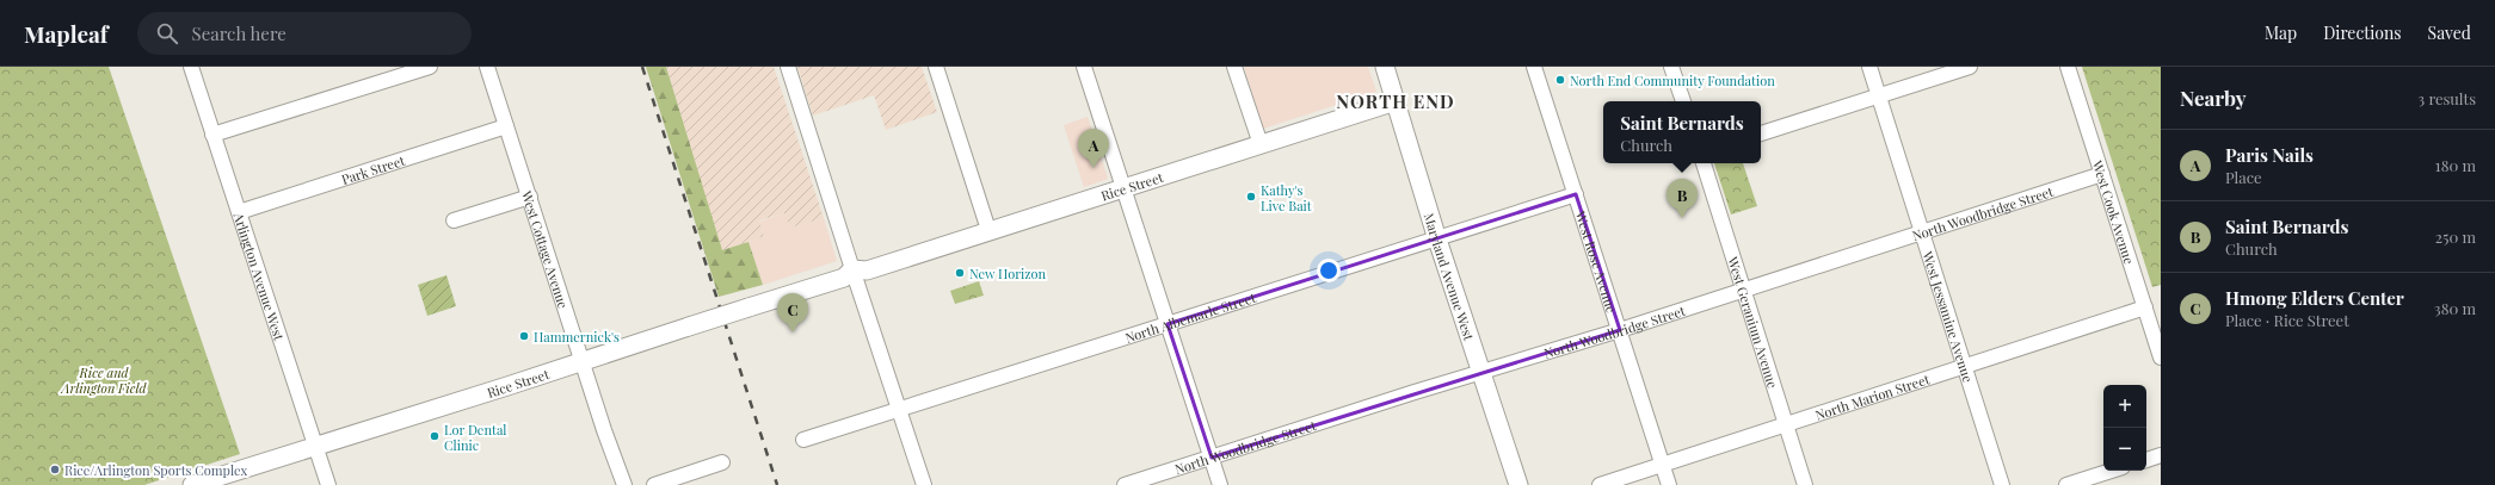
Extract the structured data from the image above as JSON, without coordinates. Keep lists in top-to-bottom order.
{
  "streets": {
    "main road": ["Rice Street", "Maryland Avenue West"],
    "street": [
      "Park Street",
      "North Woodbridge Street",
      "West Cook Avenue",
      "West Cottage Avenue",
      "West Rose Avenue",
      "Arlington Avenue West",
      "North Albemarle Street",
      "West Jessamine Avenue",
      "West Geranium Avenue",
      "North Marion Street"
    ]
  },
  "crossings": [
    ["Park Street", "West Cottage Avenue"],
    ["Park Street", "Arlington Avenue West"],
    ["Rice Street", "West Cottage Avenue"],
    ["Rice Street", "Arlington Avenue West"],
    ["Rice Street", "Maryland Avenue West"],
    ["North Woodbridge Street", "West Cook Avenue"],
    ["North Woodbridge Street", "West Rose Avenue"],
    ["North Woodbridge Street", "Maryland Avenue West"],
    ["North Woodbridge Street", "West Jessamine Avenue"],
    ["North Woodbridge Street", "West Geranium Avenue"],
    ["West Cook Avenue", "North Marion Street"],
    ["West Rose Avenue", "North Albemarle Street"],
    ["West Rose Avenue", "North Marion Street"],
    ["Maryland Avenue West", "North Albemarle Street"],
    ["West Jessamine Avenue", "North Marion Street"],
    ["West Geranium Avenue", "North Marion Street"]
  ],
  "districts": ["NORTH END"],
  "parks": ["Rice and Arlington Field"],
  "places": [
    "North End Community Foundation",
    "Kathy's Live Bait",
    "New Horizon",
    "Hammernick's",
    "Lor Dental Clinic",
    "Rice/Arlington Sports Complex"
  ],
  "page": {
    "header": "Mapleaf",
    "search": "Search here",
    "nav": ["Map", "Directions", "Saved"],
    "heading": ["Nearby", "3 results"],
    "popup": ["Saint Bernards", "Church"],
    "pins": ["A", "B", "C"],
    "list": [
      {
        "mark": "A",
        "name": "Paris Nails",
        "note": "Place",
        "value": "180 m"
      },
      {
        "mark": "B",
        "name": "Saint Bernards",
        "note": "Church",
        "value": "250 m"
      },
      {
        "mark": "C",
        "name": "Hmong Elders Center",
        "note": "Place · Rice Street",
        "value": "380 m"
      }
    ],
    "map_buttons": ["+", "−"]
  }
}
